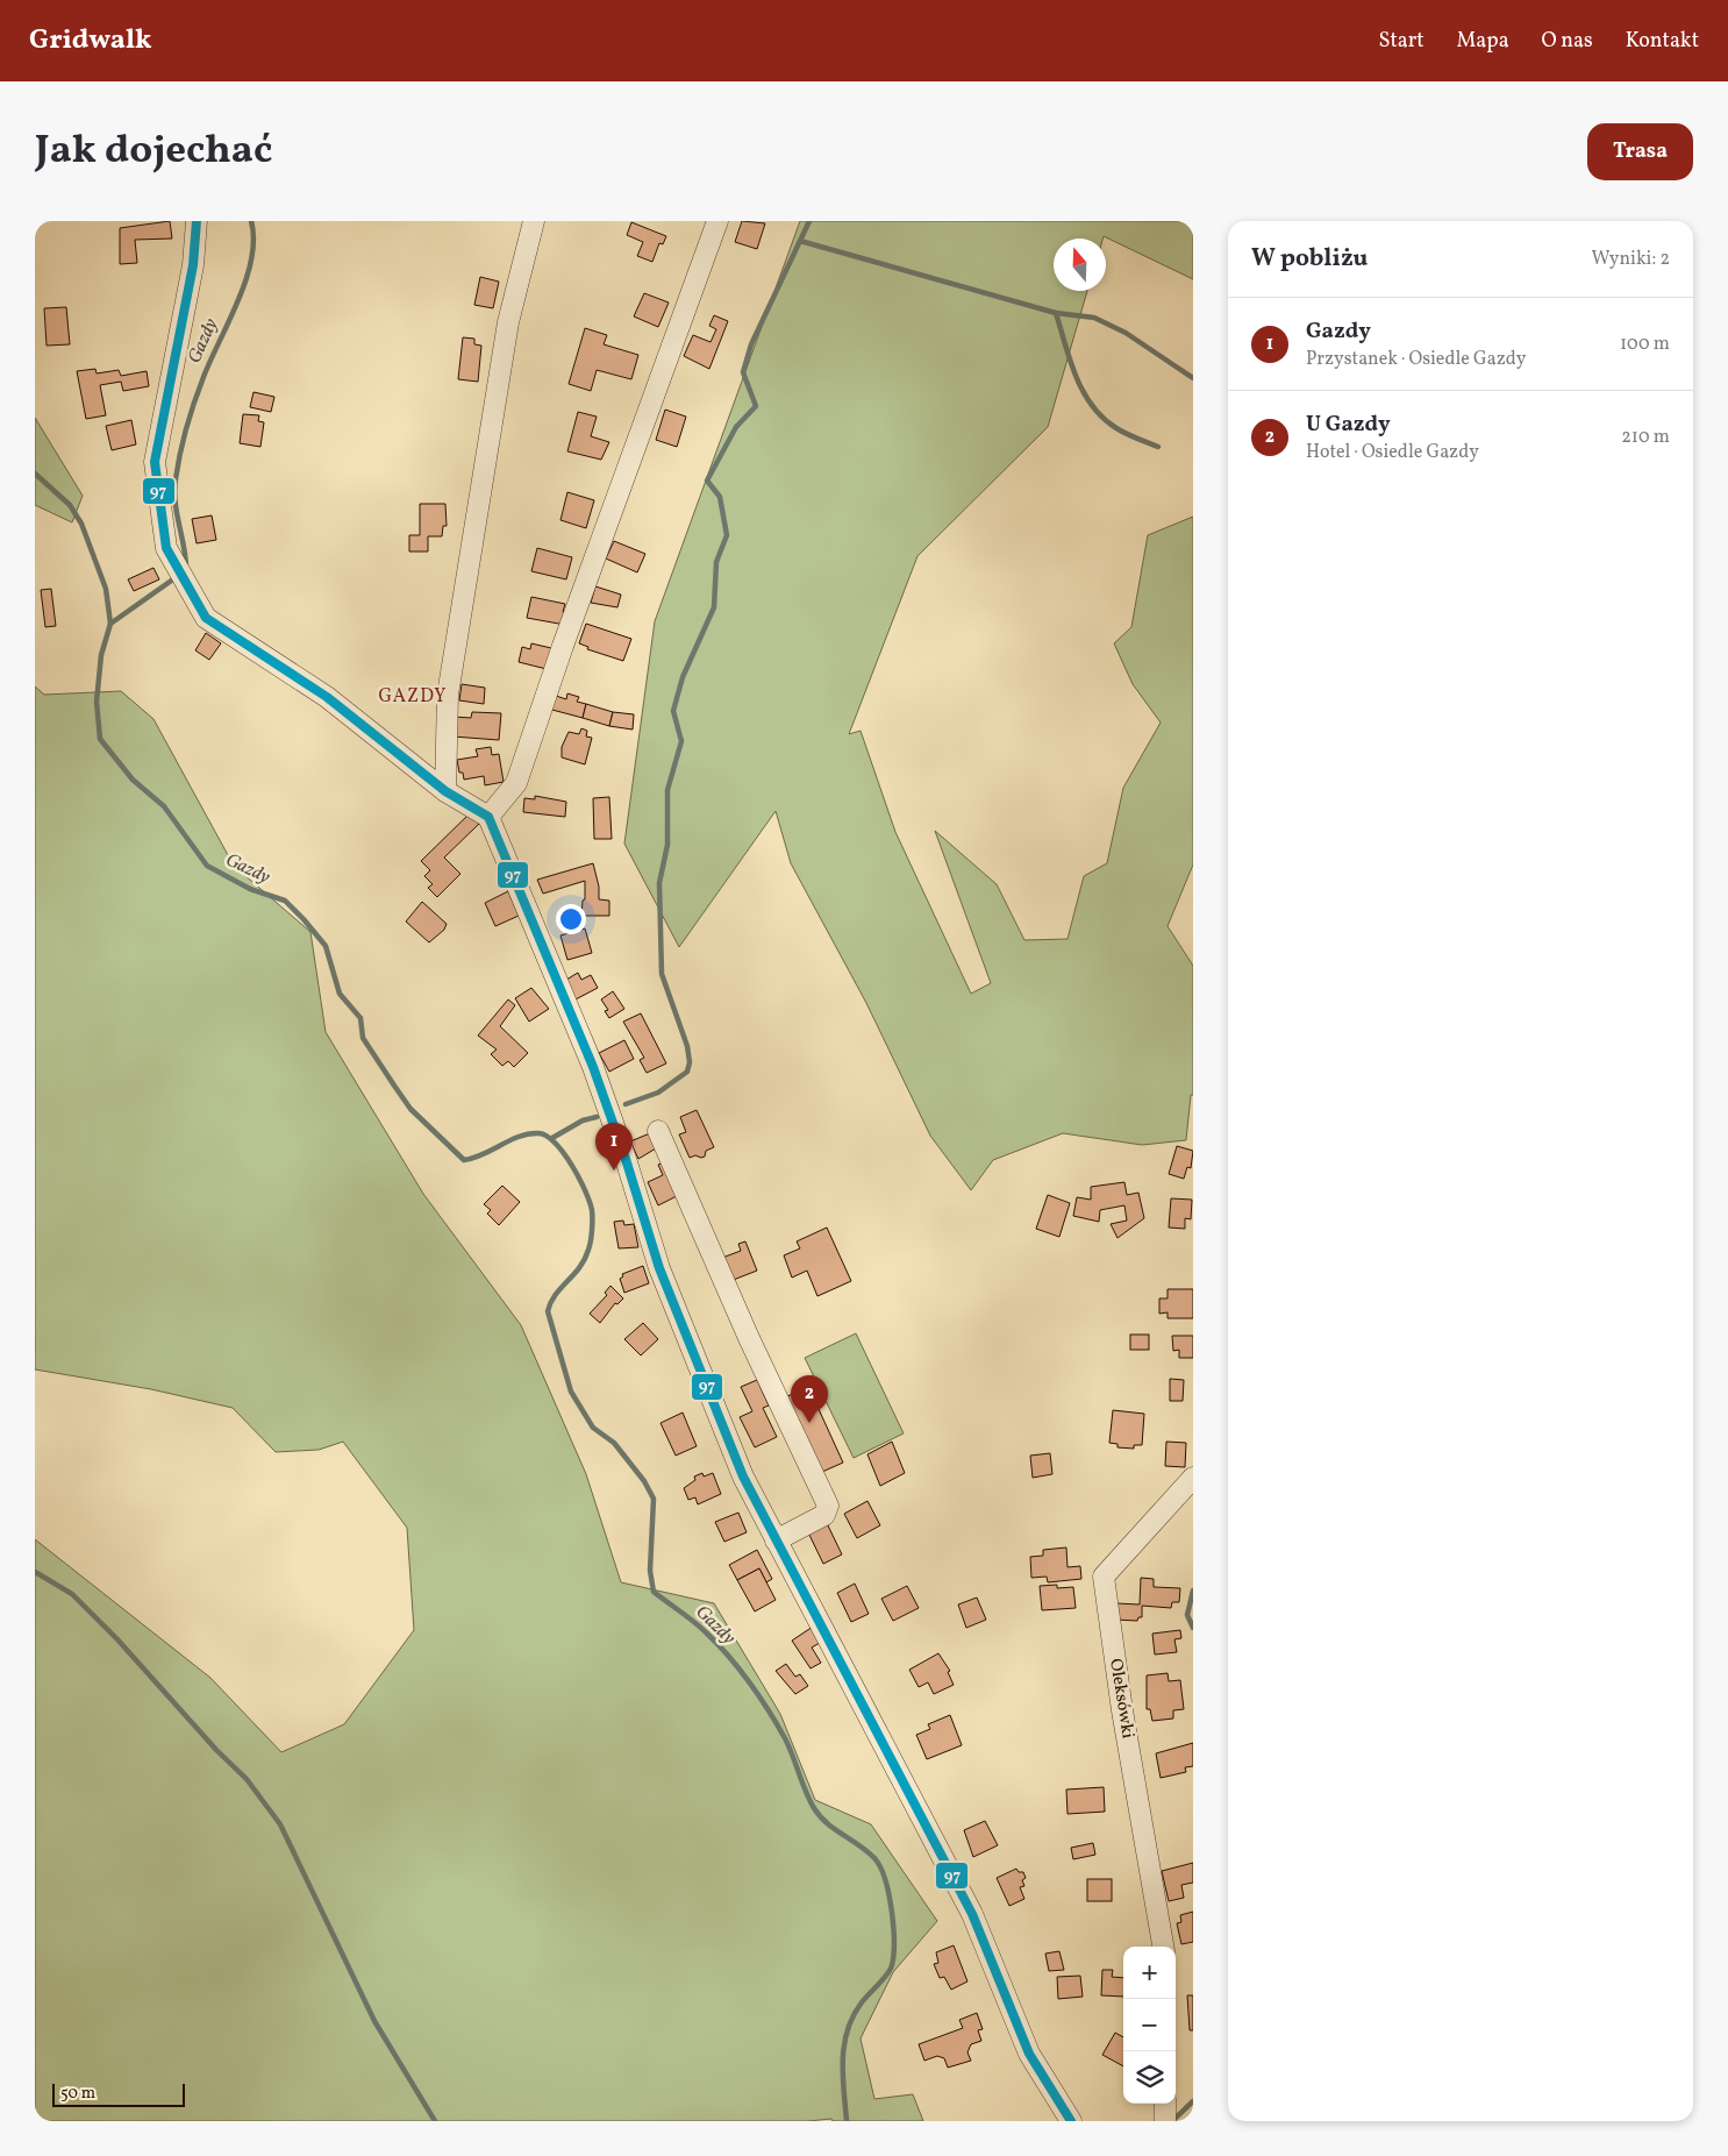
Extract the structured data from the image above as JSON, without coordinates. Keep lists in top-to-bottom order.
{
  "streets": {
    "street": ["Oleksówki"]
  },
  "districts": ["GAZDY"],
  "water": ["Gazdy"],
  "lines": ["transit line 97"],
  "scale_bar": "50 m",
  "north": "top",
  "page": {
    "header": "Gridwalk",
    "nav": [
      "Start",
      "Mapa",
      "O nas",
      "Kontakt"
    ],
    "title": "Jak dojechać",
    "buttons": "Trasa",
    "heading": ["W pobliżu", "Wyniki: 2"],
    "list": [
      {
        "mark": "1",
        "name": "Gazdy",
        "note": "Przystanek · Osiedle Gazdy",
        "value": "100 m"
      },
      {
        "mark": "2",
        "name": "U Gazdy",
        "note": "Hotel · Osiedle Gazdy",
        "value": "210 m"
      }
    ],
    "pins": ["1", "2"],
    "map_buttons": ["+", "−"],
    "scale": "50 m"
  }
}
